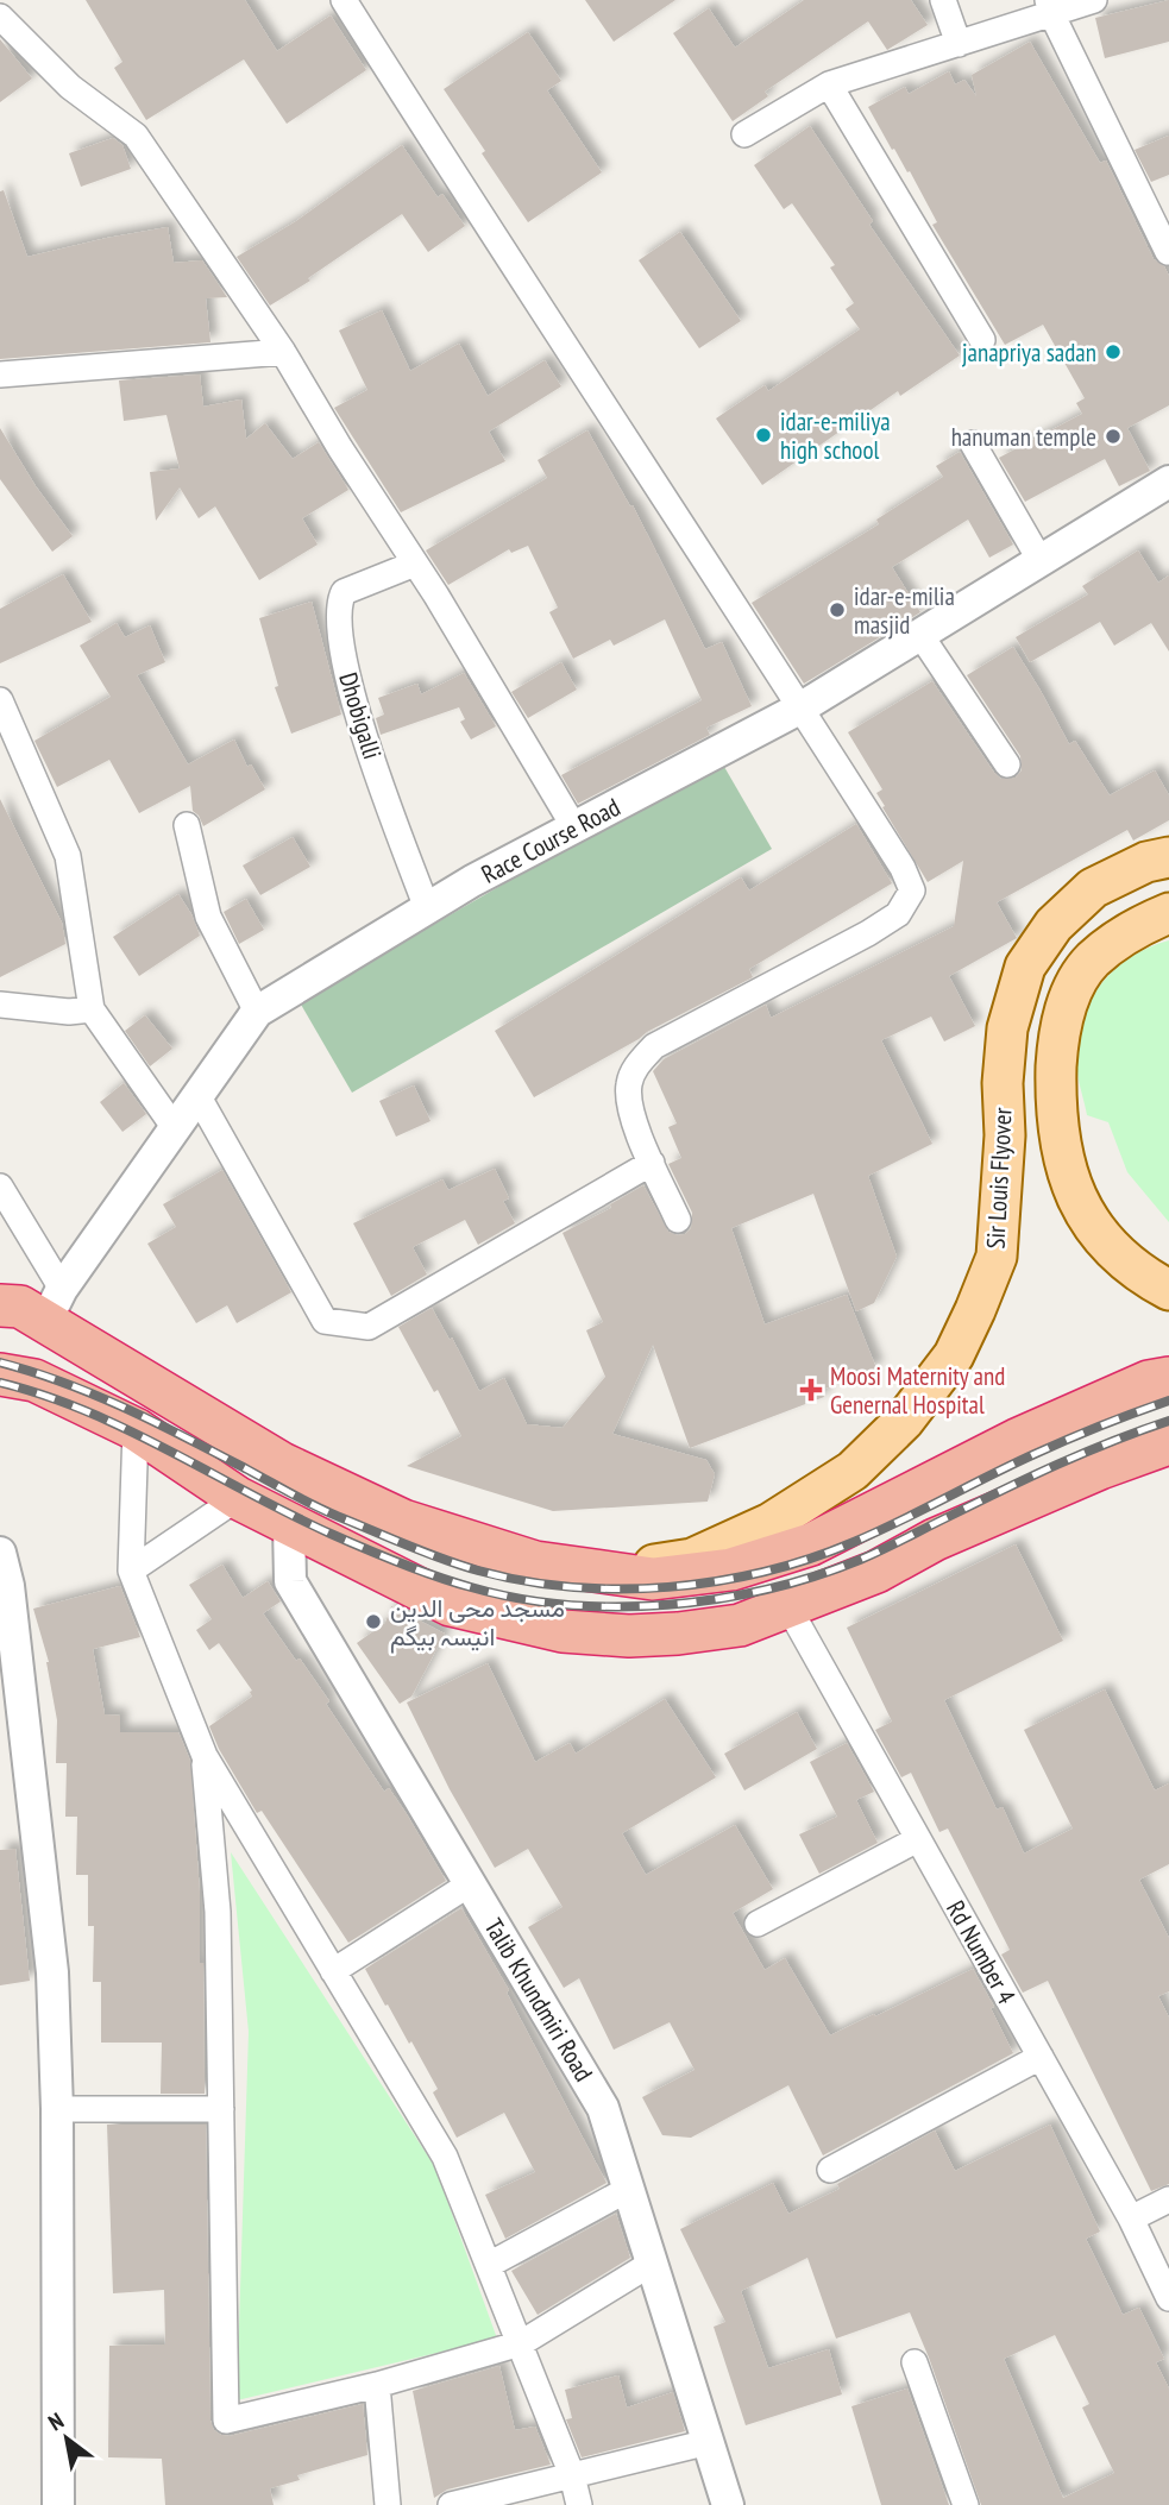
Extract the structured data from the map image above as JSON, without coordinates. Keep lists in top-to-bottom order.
{
  "streets": {
    "main road": ["Sir Louis Flyover"],
    "street": [
      "Dhobigalli",
      "Race Course Road",
      "Rd Number 4",
      "Talib Khundmiri Road"
    ]
  },
  "crossings": [
    ["Dhobigalli", "Race Course Road"]
  ],
  "places": {
    "other": [
      "janapriya sadan",
      "idar-e-miliya high school",
      "hanuman temple",
      "idar-e-milia masjid",
      "مسجد محی الدین انیسہ بیگم"
    ],
    "health": ["Moosi Maternity and Genernal Hospital"]
  },
  "north": "top left"
}
